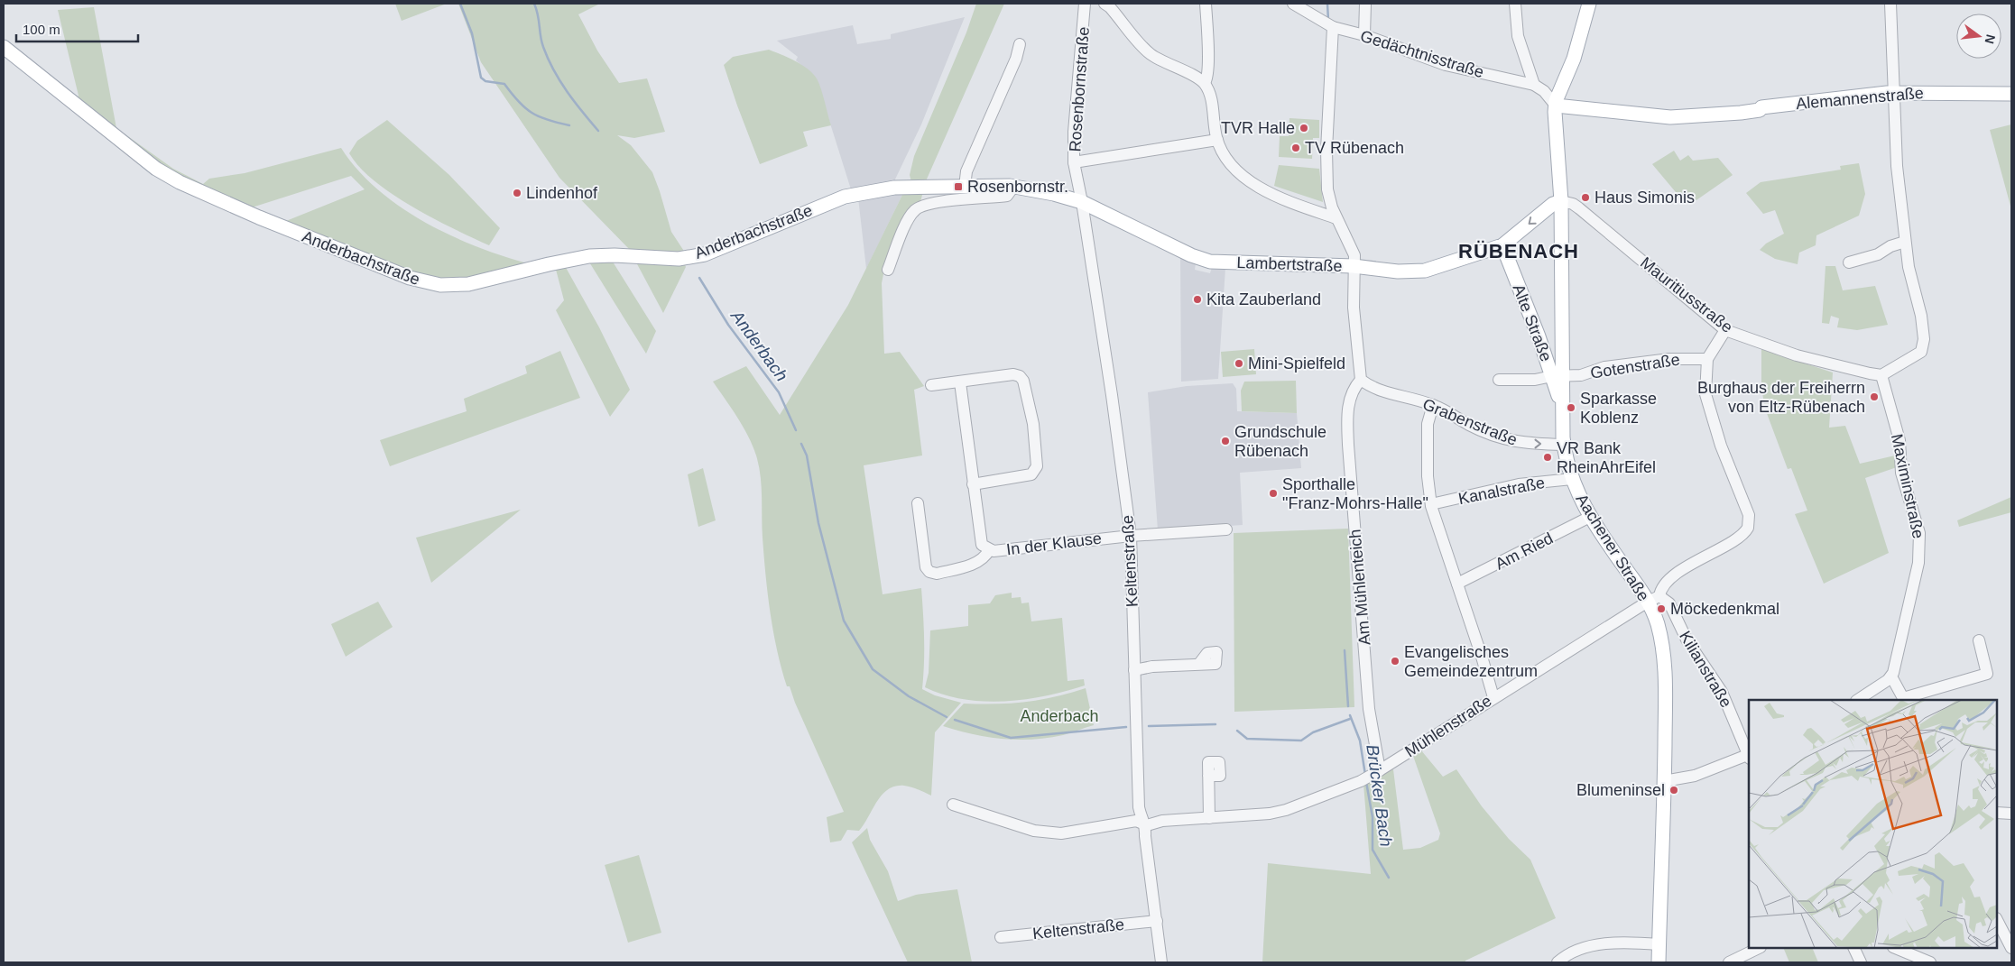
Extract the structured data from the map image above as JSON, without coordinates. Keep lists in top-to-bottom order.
{
  "streets": {
    "main road": [
      "Alemannenstraße",
      "Anderbachstraße",
      "Lambertstraße",
      "Alte Straße",
      "Aachener Straße"
    ],
    "street": [
      "Gedächtnisstraße",
      "Rosenbornstraße",
      "Mauritiusstraße",
      "Gotenstraße",
      "Grabenstraße",
      "Maximinstraße",
      "Kanalstraße",
      "In der Klause",
      "Am Ried",
      "Keltenstraße",
      "Am Mühlenteich",
      "Kilianstraße",
      "Mühlenstraße"
    ]
  },
  "crossings": [
    ["Gedächtnisstraße", "Alemannenstraße"],
    ["Rosenbornstraße", "Lambertstraße"],
    ["Rosenbornstraße", "Keltenstraße"],
    ["Anderbachstraße", "Lambertstraße"],
    ["Lambertstraße", "Mauritiusstraße"],
    ["Lambertstraße", "Alte Straße"],
    ["Lambertstraße", "Keltenstraße"],
    ["Mauritiusstraße", "Maximinstraße"],
    ["Alte Straße", "Gotenstraße"],
    ["Alte Straße", "Aachener Straße"],
    ["Gotenstraße", "Mühlenstraße"],
    ["Grabenstraße", "Aachener Straße"],
    ["Grabenstraße", "Am Mühlenteich"],
    ["Kanalstraße", "Aachener Straße"],
    ["In der Klause", "Keltenstraße"],
    ["Aachener Straße", "Am Ried"],
    ["Aachener Straße", "Kilianstraße"],
    ["Aachener Straße", "Mühlenstraße"],
    ["Keltenstraße", "Mühlenstraße"],
    ["Am Mühlenteich", "Mühlenstraße"],
    ["Kilianstraße", "Mühlenstraße"]
  ],
  "one_way": ["Grabenstraße"],
  "districts": ["RÜBENACH"],
  "water": ["Anderbach", "Brücker Bach"],
  "parks": ["Anderbach"],
  "places": {
    "other": [
      "TVR Halle",
      "TV Rübenach",
      "Lindenhof",
      "Haus Simonis",
      "Kita Zauberland",
      "Mini-Spielfeld",
      "Burghaus der Freiherrn von Eltz-Rübenach",
      "Sparkasse Koblenz",
      "Grundschule Rübenach",
      "VR Bank RheinAhrEifel",
      "Sporthalle \"Franz-Mohrs-Halle\"",
      "Möckedenkmal",
      "Evangelisches Gemeindezentrum",
      "Blumeninsel"
    ],
    "transit": ["Rosenbornstr."]
  },
  "scale_bar": "100 m",
  "north": "right"
}
